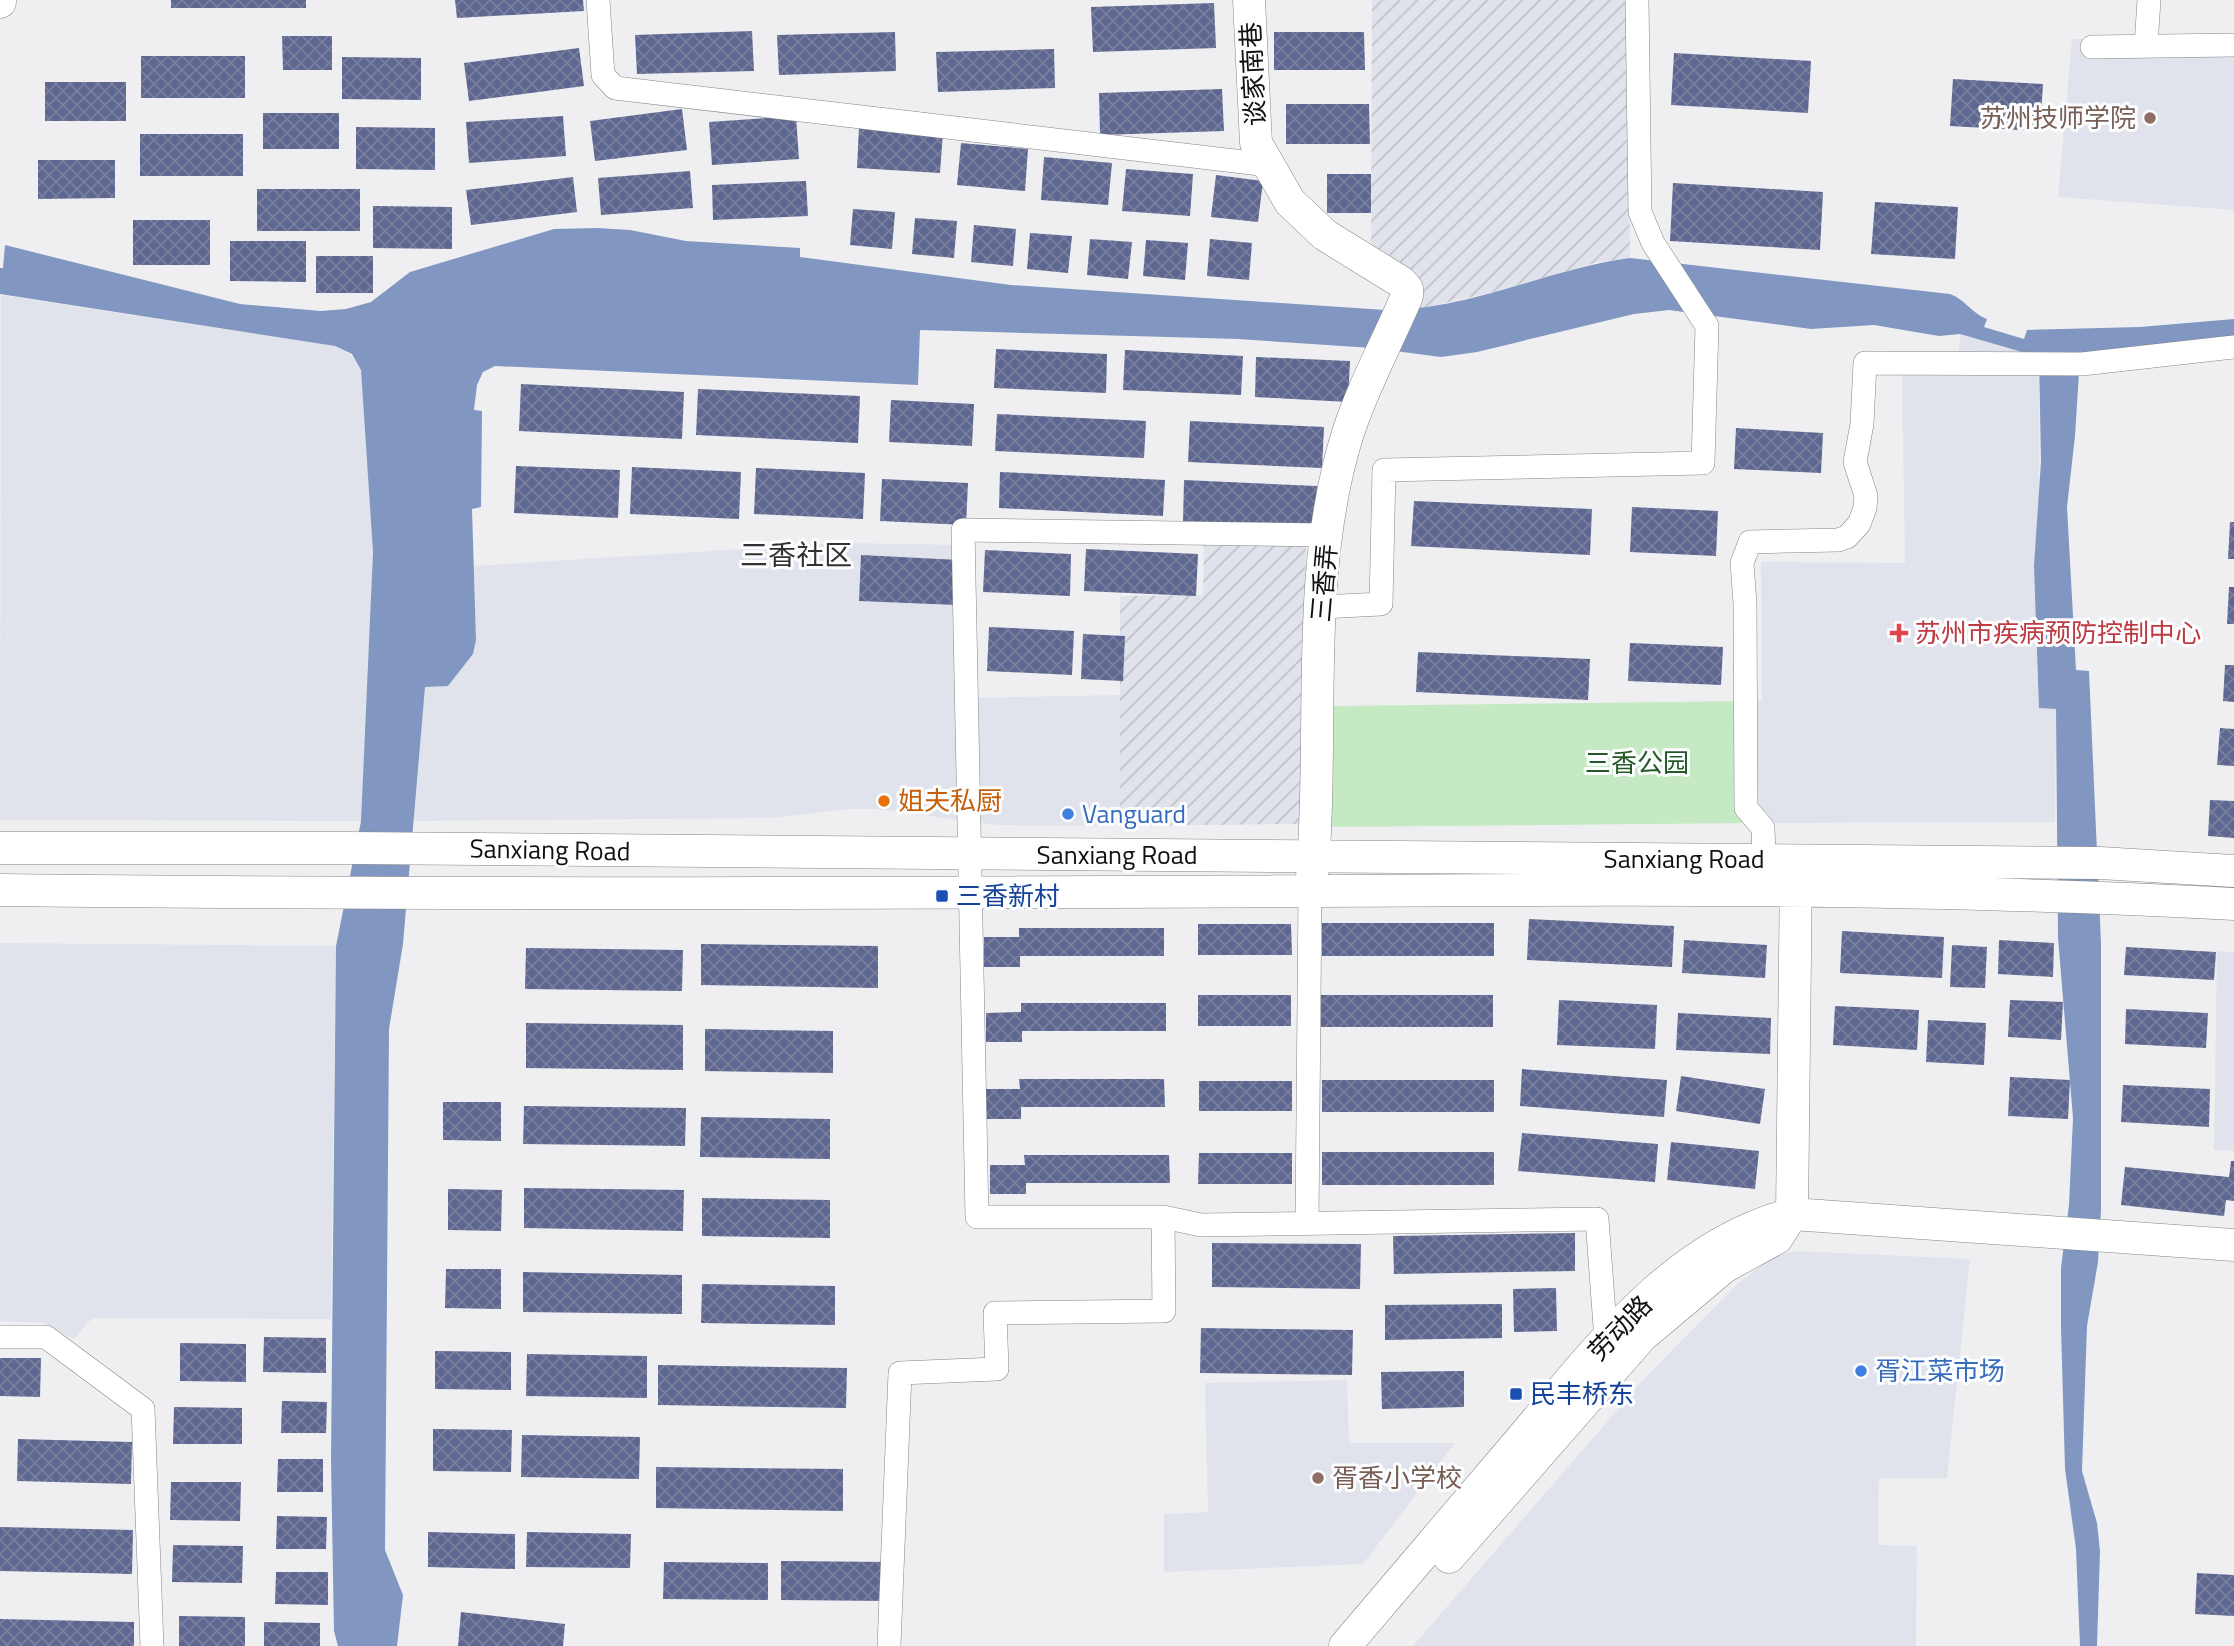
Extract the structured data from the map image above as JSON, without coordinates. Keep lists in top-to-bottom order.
{
  "streets": {
    "main road": [
      "谈家南巷",
      "三香弄",
      "Sanxiang Road",
      "劳动路"
    ]
  },
  "crossings": [
    ["谈家南巷", "三香弄"],
    ["三香弄", "Sanxiang Road"]
  ],
  "districts": ["三香社区"],
  "parks": ["三香公园"],
  "places": {
    "other": [
      "苏州技师学院",
      "姐夫私厨",
      "Vanguard",
      "胥江菜市场",
      "胥香小学校"
    ],
    "health": ["苏州市疾病预防控制中心"],
    "transit": ["三香新村", "民丰桥东"]
  }
}
